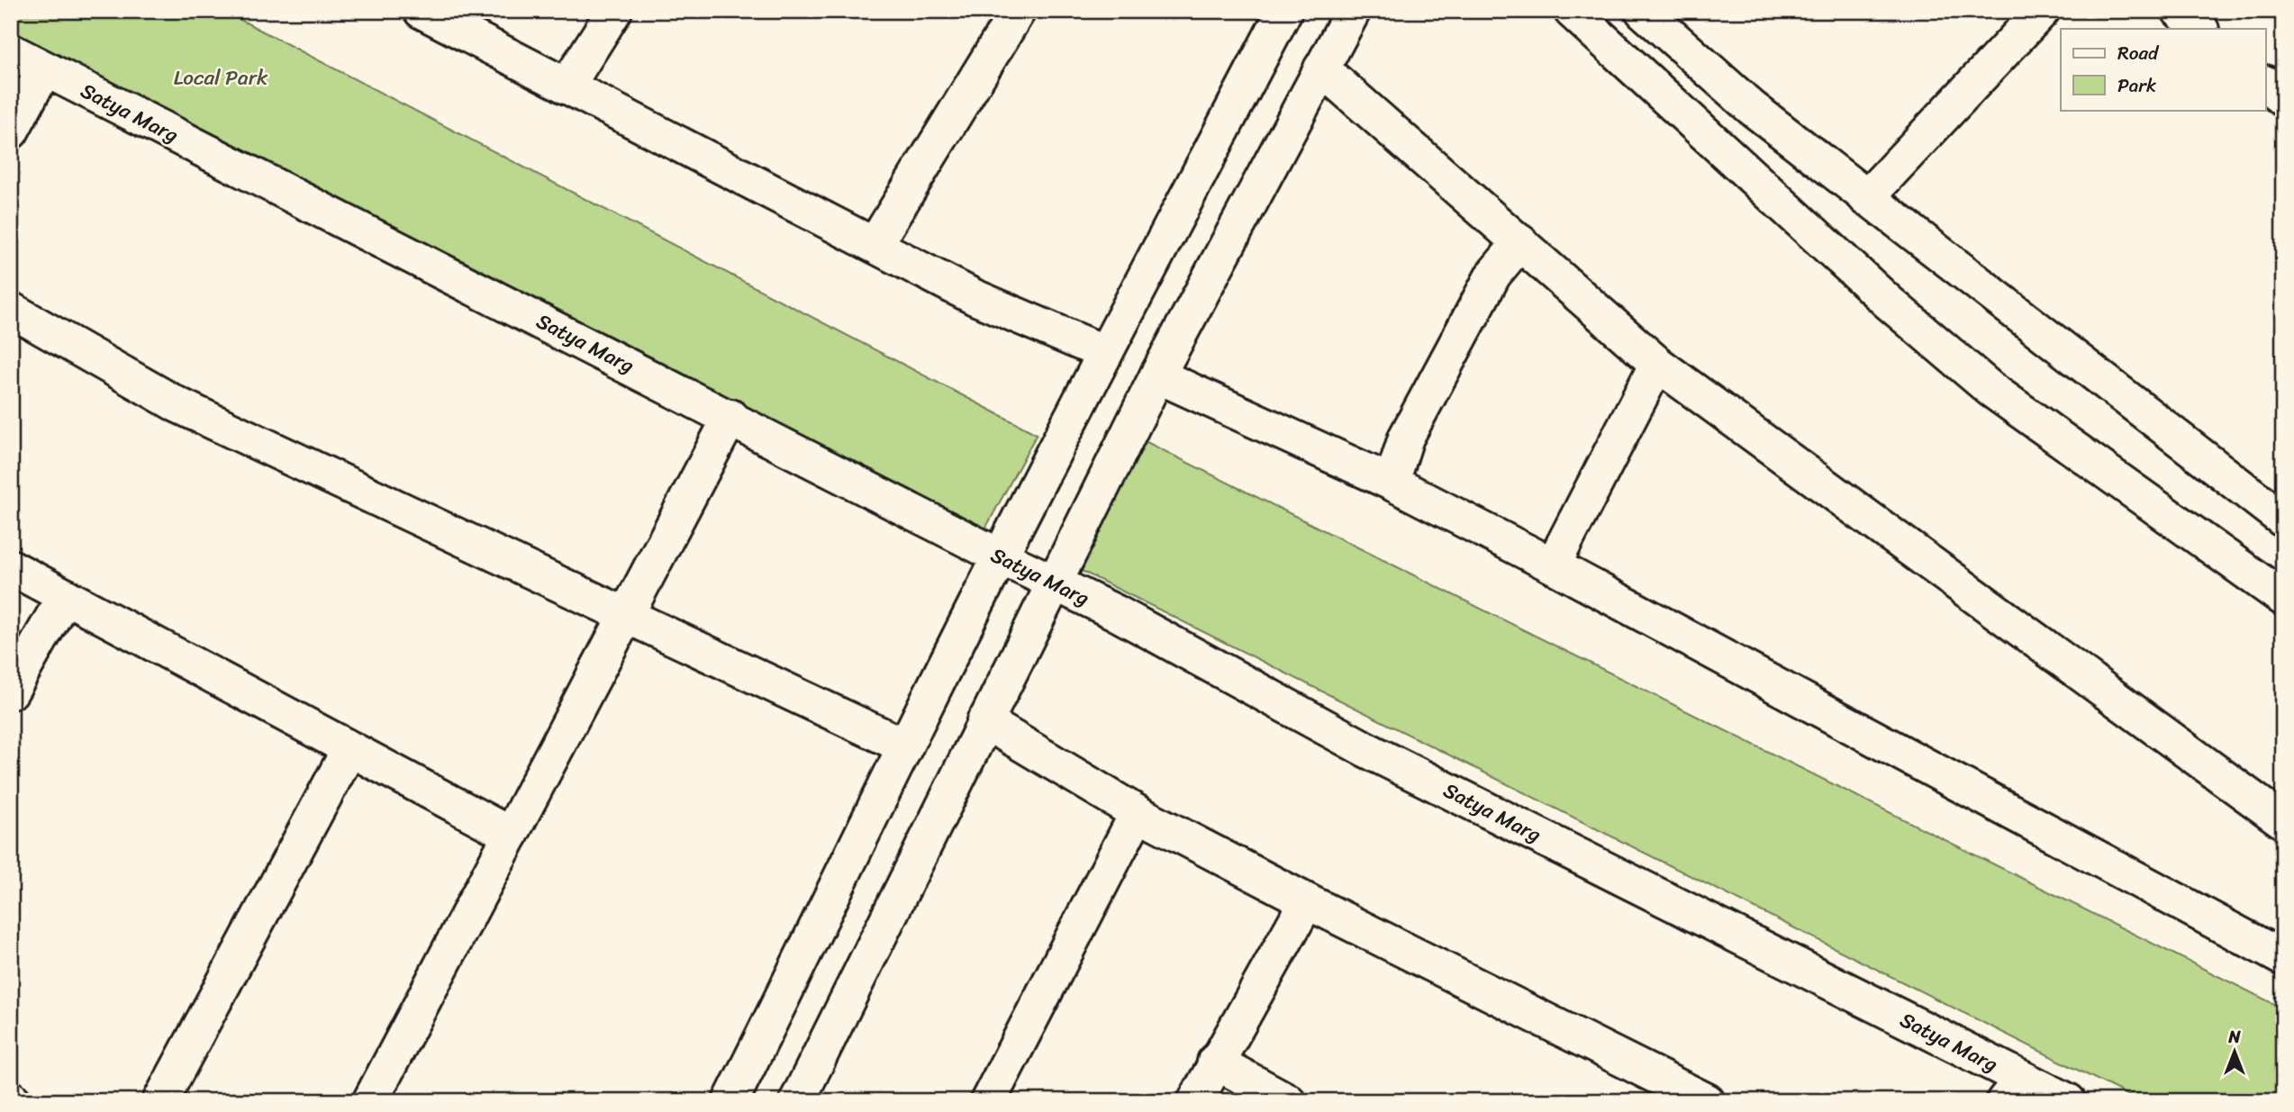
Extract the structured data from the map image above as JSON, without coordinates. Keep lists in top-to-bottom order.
{
  "streets": {
    "street": ["Satya Marg"]
  },
  "parks": ["Local Park"],
  "legend": ["Road", "Park"],
  "north": "top"
}
